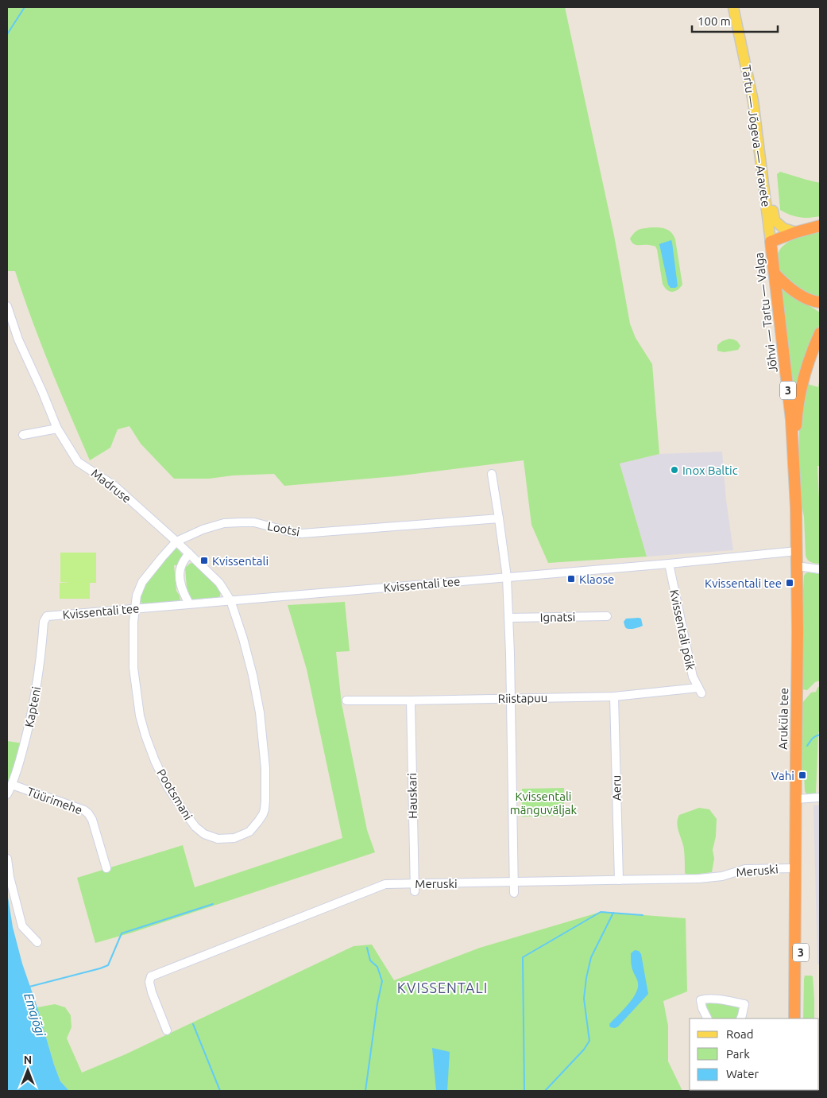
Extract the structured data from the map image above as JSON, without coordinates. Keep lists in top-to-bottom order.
{
  "streets": {
    "highway": ["Jõhvi — Tartu — Valga", "3", "Aruküla tee"],
    "main road": ["Tartu — Jõgeva — Aravete"],
    "street": [
      "Madruse",
      "Lootsi",
      "Kvissentali tee",
      "Ignatsi",
      "Kvissentali põik",
      "Riistapuu",
      "Kapteni",
      "Aeru",
      "Pootsmani",
      "Hauskari",
      "Tüürimehe",
      "Meruski"
    ]
  },
  "crossings": [
    ["Tartu — Jõgeva — Aravete", "Jõhvi — Tartu — Valga"],
    ["Jõhvi — Tartu — Valga", "Kvissentali tee"],
    ["Jõhvi — Tartu — Valga", "Aruküla tee"],
    ["Madruse", "Lootsi"],
    ["Madruse", "Kvissentali tee"],
    ["Madruse", "Pootsmani"],
    ["Lootsi", "Kvissentali tee"],
    ["Lootsi", "Pootsmani"],
    ["Kvissentali tee", "Kvissentali põik"],
    ["Kvissentali tee", "Kapteni"],
    ["Kvissentali tee", "Aruküla tee"],
    ["Kvissentali tee", "Pootsmani"],
    ["Kvissentali põik", "Riistapuu"],
    ["Riistapuu", "Aeru"],
    ["Riistapuu", "Hauskari"],
    ["Kapteni", "Tüürimehe"],
    ["Aruküla tee", "Meruski"],
    ["Aeru", "Meruski"],
    ["Hauskari", "Meruski"]
  ],
  "districts": ["KVISSENTALI"],
  "water": ["Emajõgi"],
  "parks": ["Kvissentali mänguväljak"],
  "places": {
    "other": ["Inox Baltic"],
    "transit": [
      "Kvissentali",
      "Klaose",
      "Kvissentali tee",
      "Vahi"
    ]
  },
  "legend": ["Road", "Park", "Water"],
  "scale_bar": "100 m",
  "north": "top"
}
